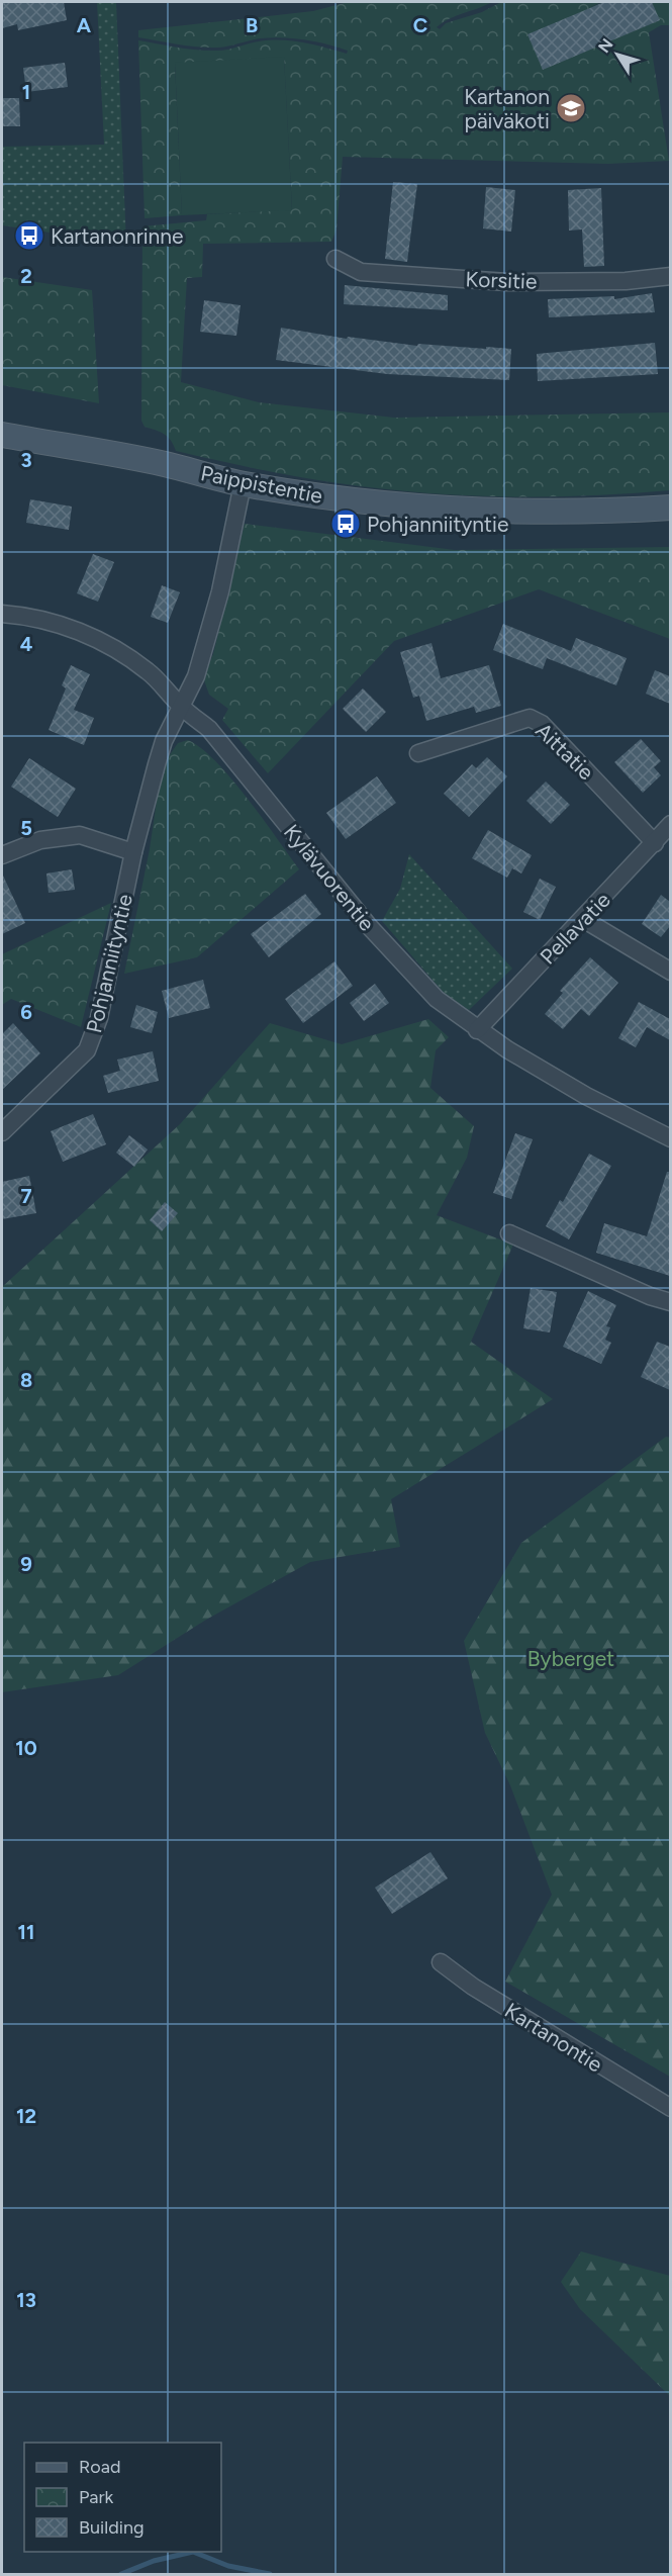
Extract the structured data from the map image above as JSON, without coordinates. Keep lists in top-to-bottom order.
{
  "streets": {
    "street": [
      "Korsitie",
      "Paippistentie",
      "Aittatie",
      "Kylävuorentie",
      "Pellavatie",
      "Pohjanniityntie",
      "Kartanontie"
    ]
  },
  "crossings": [
    ["Paippistentie", "Pohjanniityntie"],
    ["Aittatie", "Pellavatie"],
    ["Kylävuorentie", "Pellavatie"],
    ["Kylävuorentie", "Pohjanniityntie"]
  ],
  "parks": ["Byberget"],
  "places": {
    "school or university": ["Kartanon päiväkoti"],
    "bus stop": ["Kartanonrinne", "Pohjanniityntie"]
  },
  "legend": ["Road", "Park", "Building"],
  "north": "top left",
  "grid": {
    "columns": ["A", "B", "C"],
    "rows": [
      "1",
      "2",
      "3",
      "4",
      "5",
      "6",
      "7",
      "8",
      "9",
      "10",
      "11",
      "12",
      "13"
    ]
  }
}
